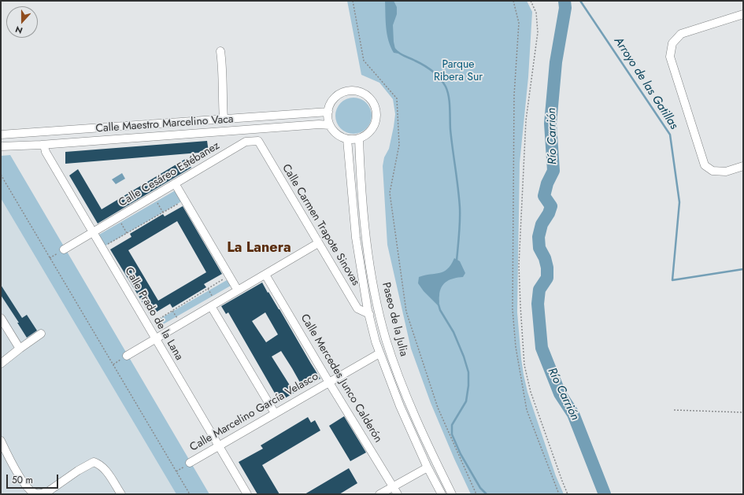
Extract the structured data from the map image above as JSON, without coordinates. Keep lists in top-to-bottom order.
{
  "streets": {
    "street": [
      "Calle Maestro Marcelino Vaca",
      "Calle Cesáreo Estébanez",
      "Calle Carmen Trapote Sinovas",
      "Calle Prado de la Lana",
      "Paseo de la Julia",
      "Calle Mercedes Junco Calderón",
      "Calle Marcelino García Velasco"
    ]
  },
  "crossings": [
    ["Calle Maestro Marcelino Vaca", "Calle Prado de la Lana"],
    ["Calle Maestro Marcelino Vaca", "Paseo de la Julia"],
    ["Calle Cesáreo Estébanez", "Calle Carmen Trapote Sinovas"],
    ["Calle Cesáreo Estébanez", "Calle Prado de la Lana"],
    ["Calle Carmen Trapote Sinovas", "Paseo de la Julia"],
    ["Calle Prado de la Lana", "Calle Marcelino García Velasco"],
    ["Paseo de la Julia", "Calle Marcelino García Velasco"],
    ["Calle Mercedes Junco Calderón", "Calle Marcelino García Velasco"]
  ],
  "districts": ["La Lanera"],
  "water": ["Arroyo de las Gatillas", "Río Carrión"],
  "parks": ["Parque Ribera Sur"],
  "scale_bar": "50 m",
  "north": "bottom"
}
